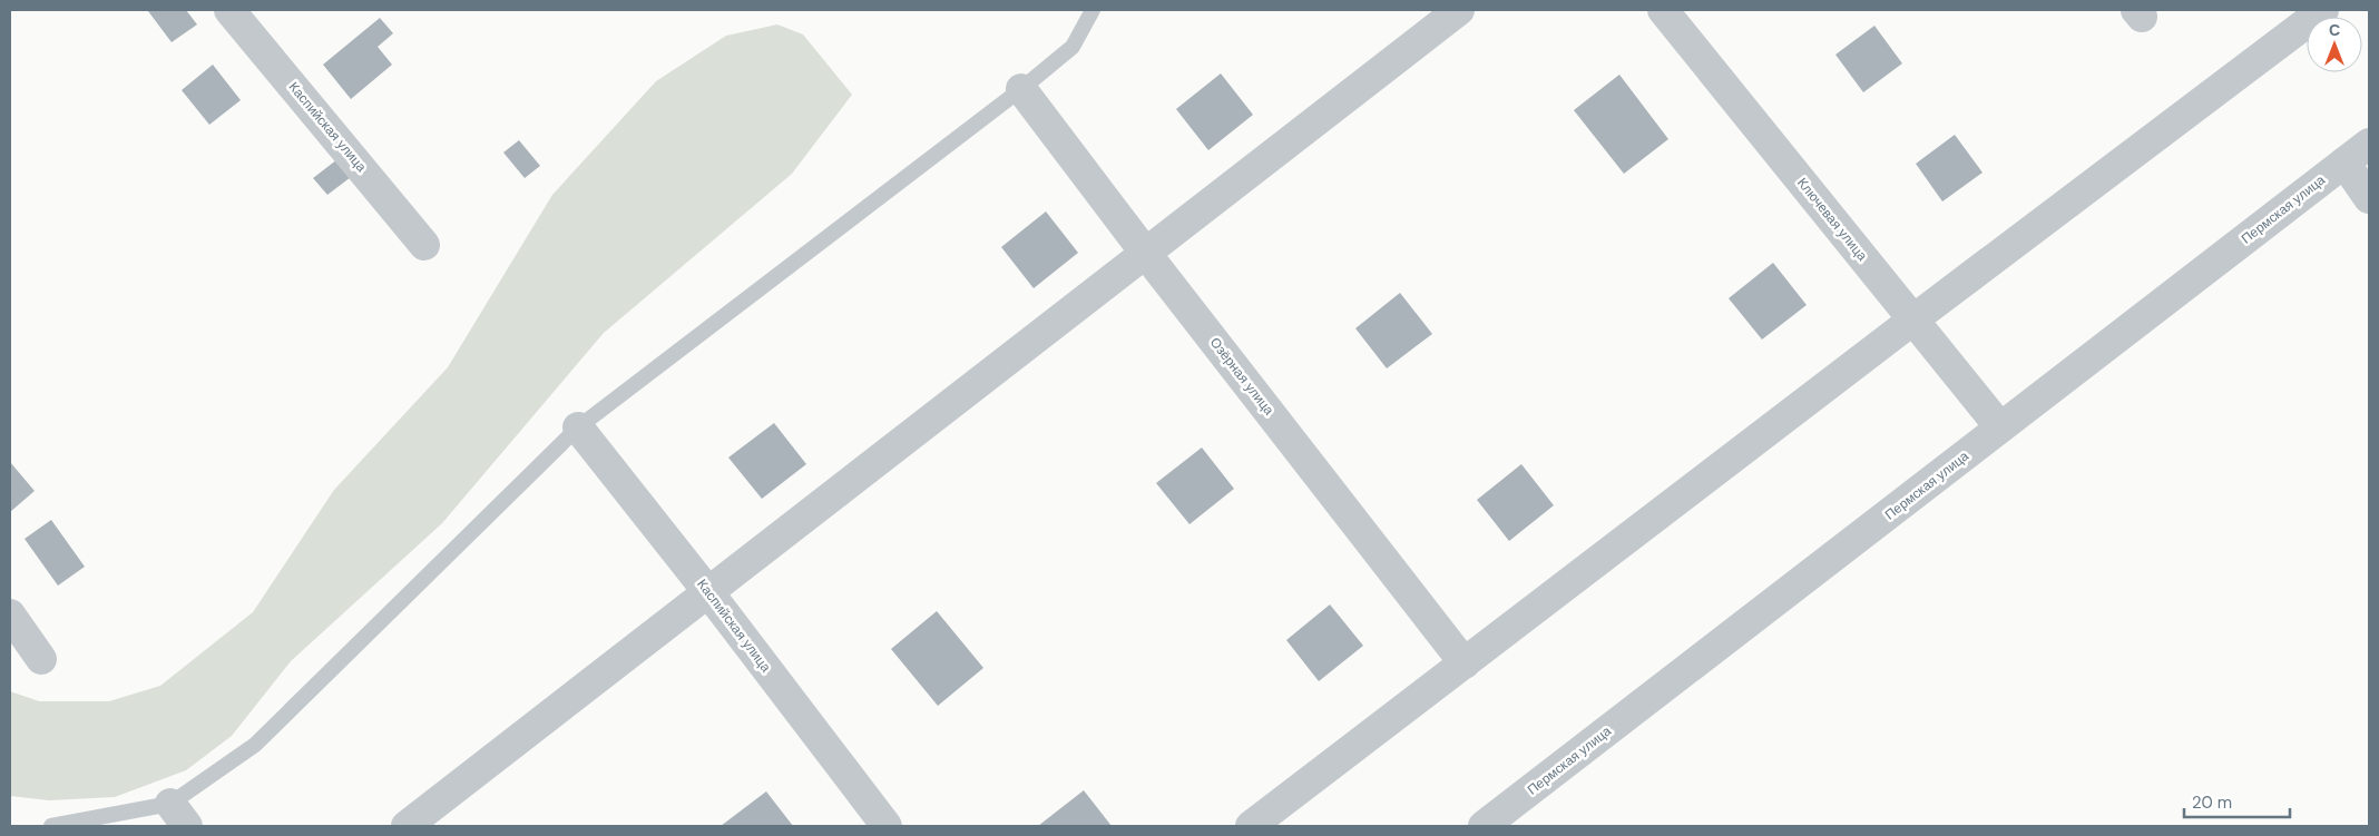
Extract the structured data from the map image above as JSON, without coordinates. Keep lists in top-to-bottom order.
{
  "streets": {
    "street": [
      "Каспийская улица",
      "Пермская улица",
      "Ключевая улица",
      "Озёрная улица"
    ]
  },
  "crossings": [
    ["Пермская улица", "Ключевая улица"]
  ],
  "scale_bar": "20 m",
  "north": "top"
}
